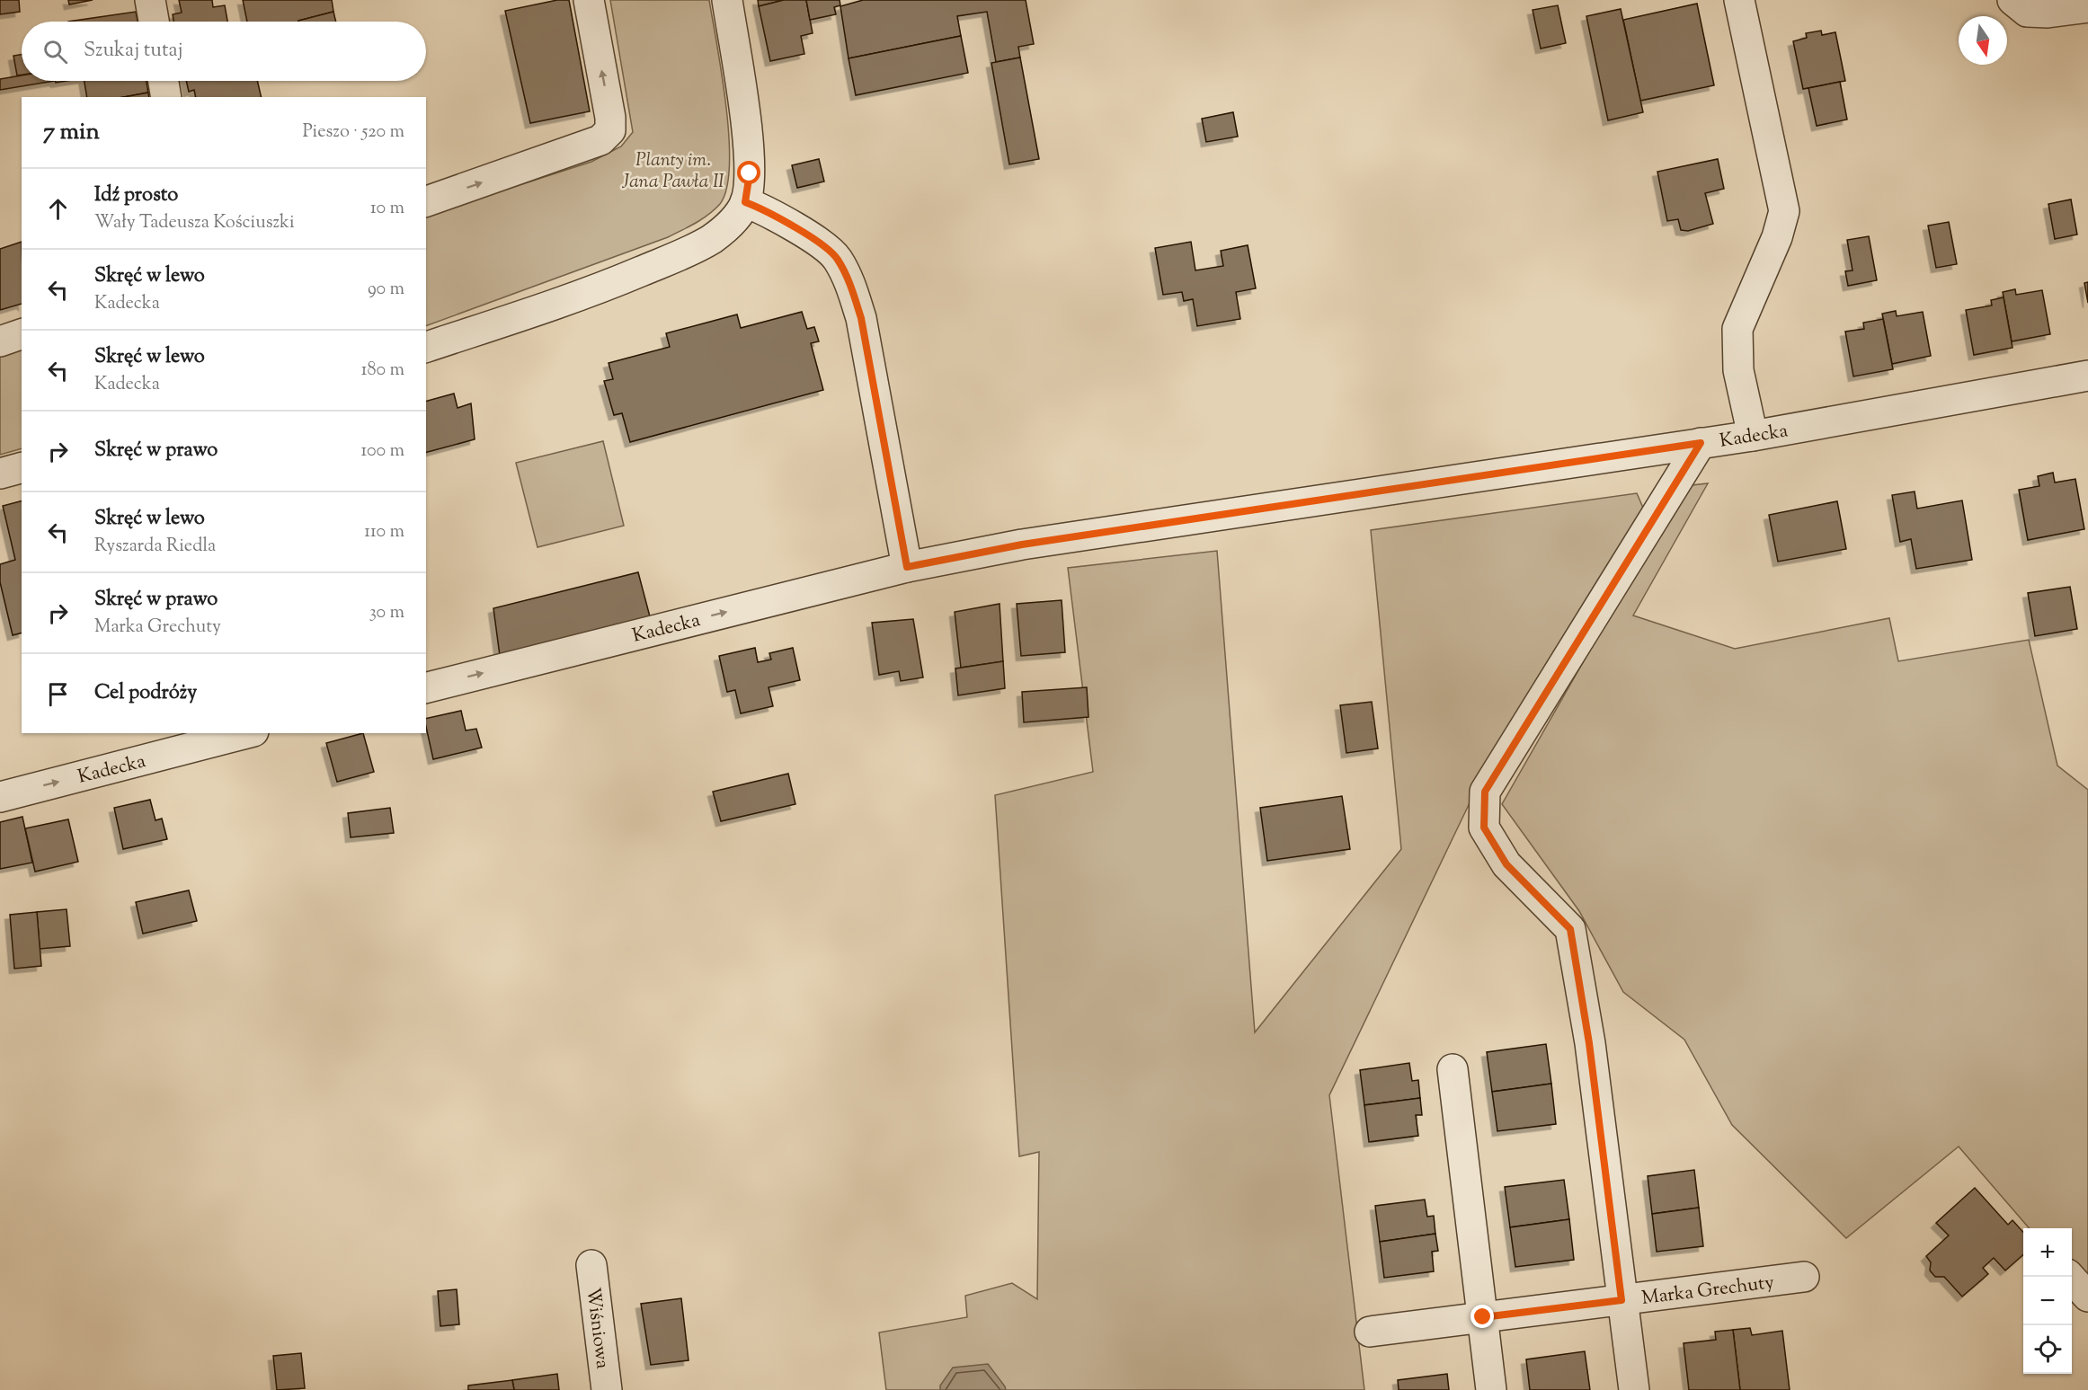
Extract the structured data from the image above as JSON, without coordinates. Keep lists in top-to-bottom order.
{
  "streets": {
    "street": ["Kadecka", "Marka Grechuty", "Wiśniowa"]
  },
  "one_way": ["Kadecka"],
  "parks": ["Planty im. Jana Pawła II"],
  "north": "bottom",
  "page": {
    "search": "Szukaj tutaj",
    "heading": ["7 min", "Pieszo · 520 m"],
    "list": [
      ["Idź prosto", "Wały Tadeusza Kościuszki", "10 m"],
      ["Skręć w lewo", "Kadecka", "90 m"],
      ["Skręć w lewo", "Kadecka", "180 m"],
      ["Skręć w prawo", "100 m"],
      ["Skręć w lewo", "Ryszarda Riedla", "110 m"],
      ["Skręć w prawo", "Marka Grechuty", "30 m"],
      "Cel podróży"
    ],
    "map_buttons": ["+", "−"]
  }
}
